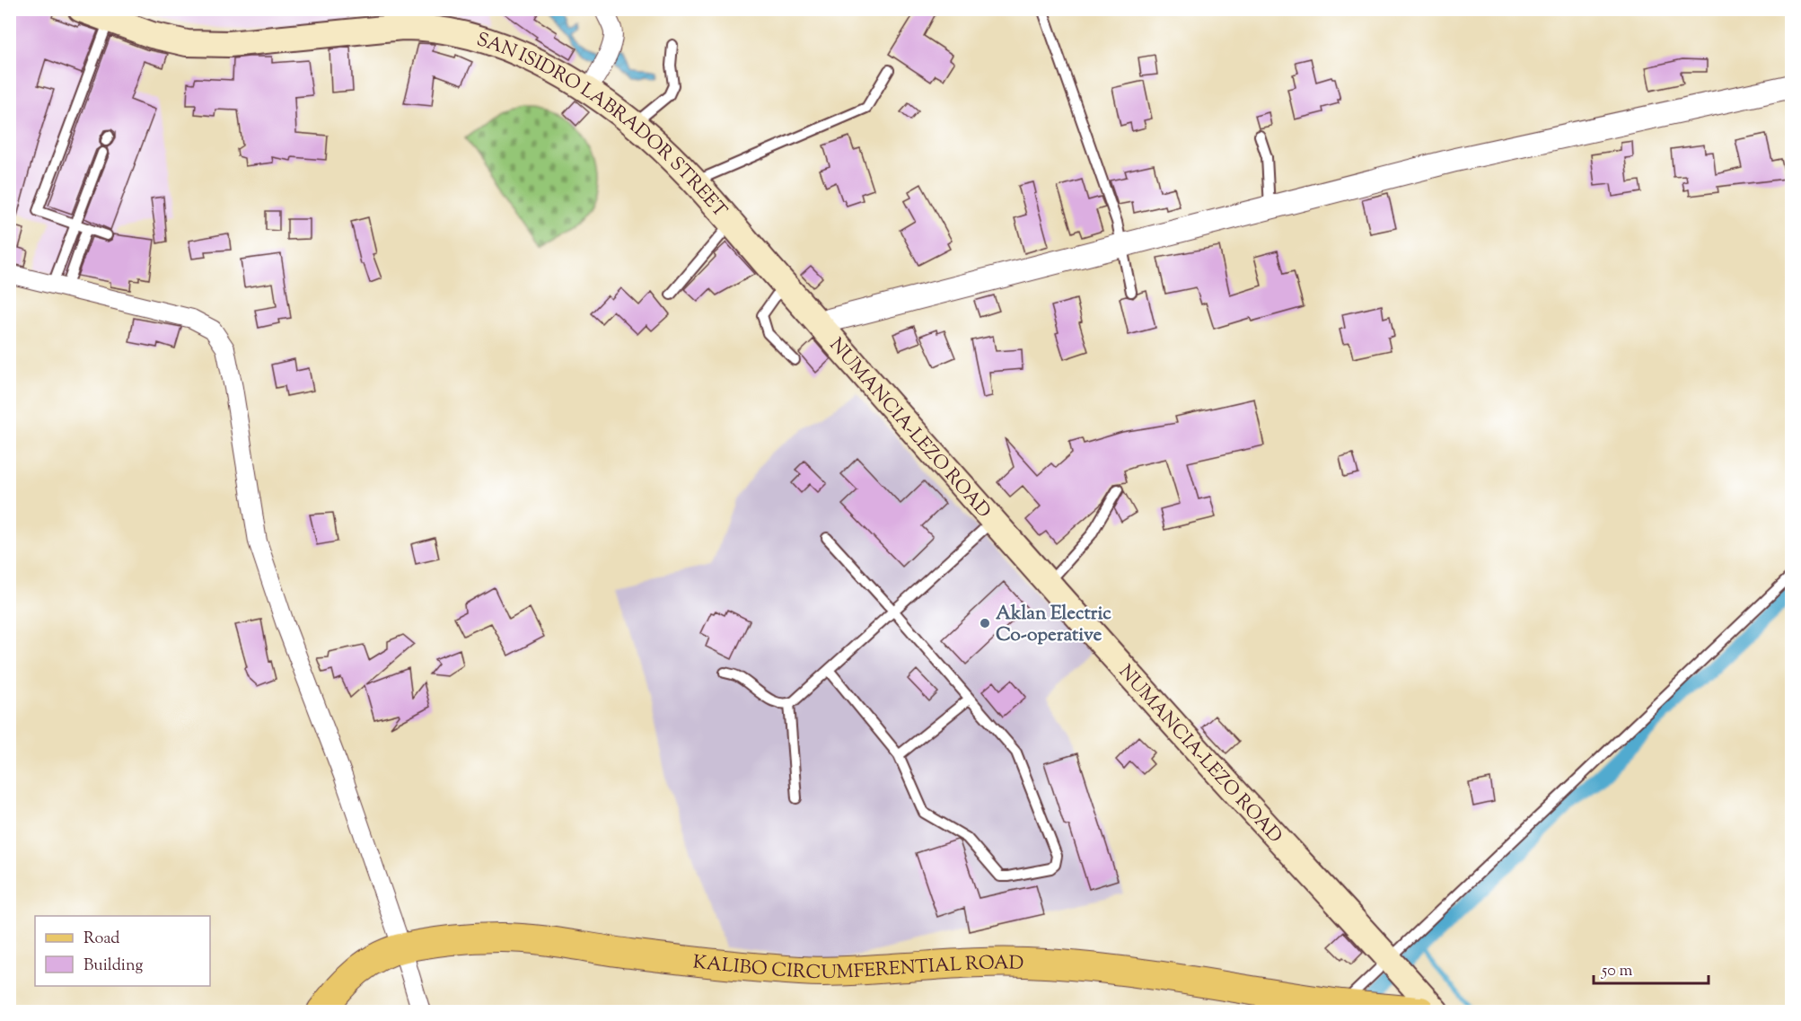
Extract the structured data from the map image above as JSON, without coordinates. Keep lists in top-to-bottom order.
{
  "streets": {
    "main road": ["SAN ISIDRO LABRADOR STREET", "NUMANCIA-LEZO ROAD", "KALIBO CIRCUMFERENTIAL ROAD"]
  },
  "crossings": [
    ["SAN ISIDRO LABRADOR STREET", "NUMANCIA-LEZO ROAD"]
  ],
  "places": ["Aklan Electric Co-operative"],
  "legend": ["Road", "Building"],
  "scale_bar": "50 m"
}
